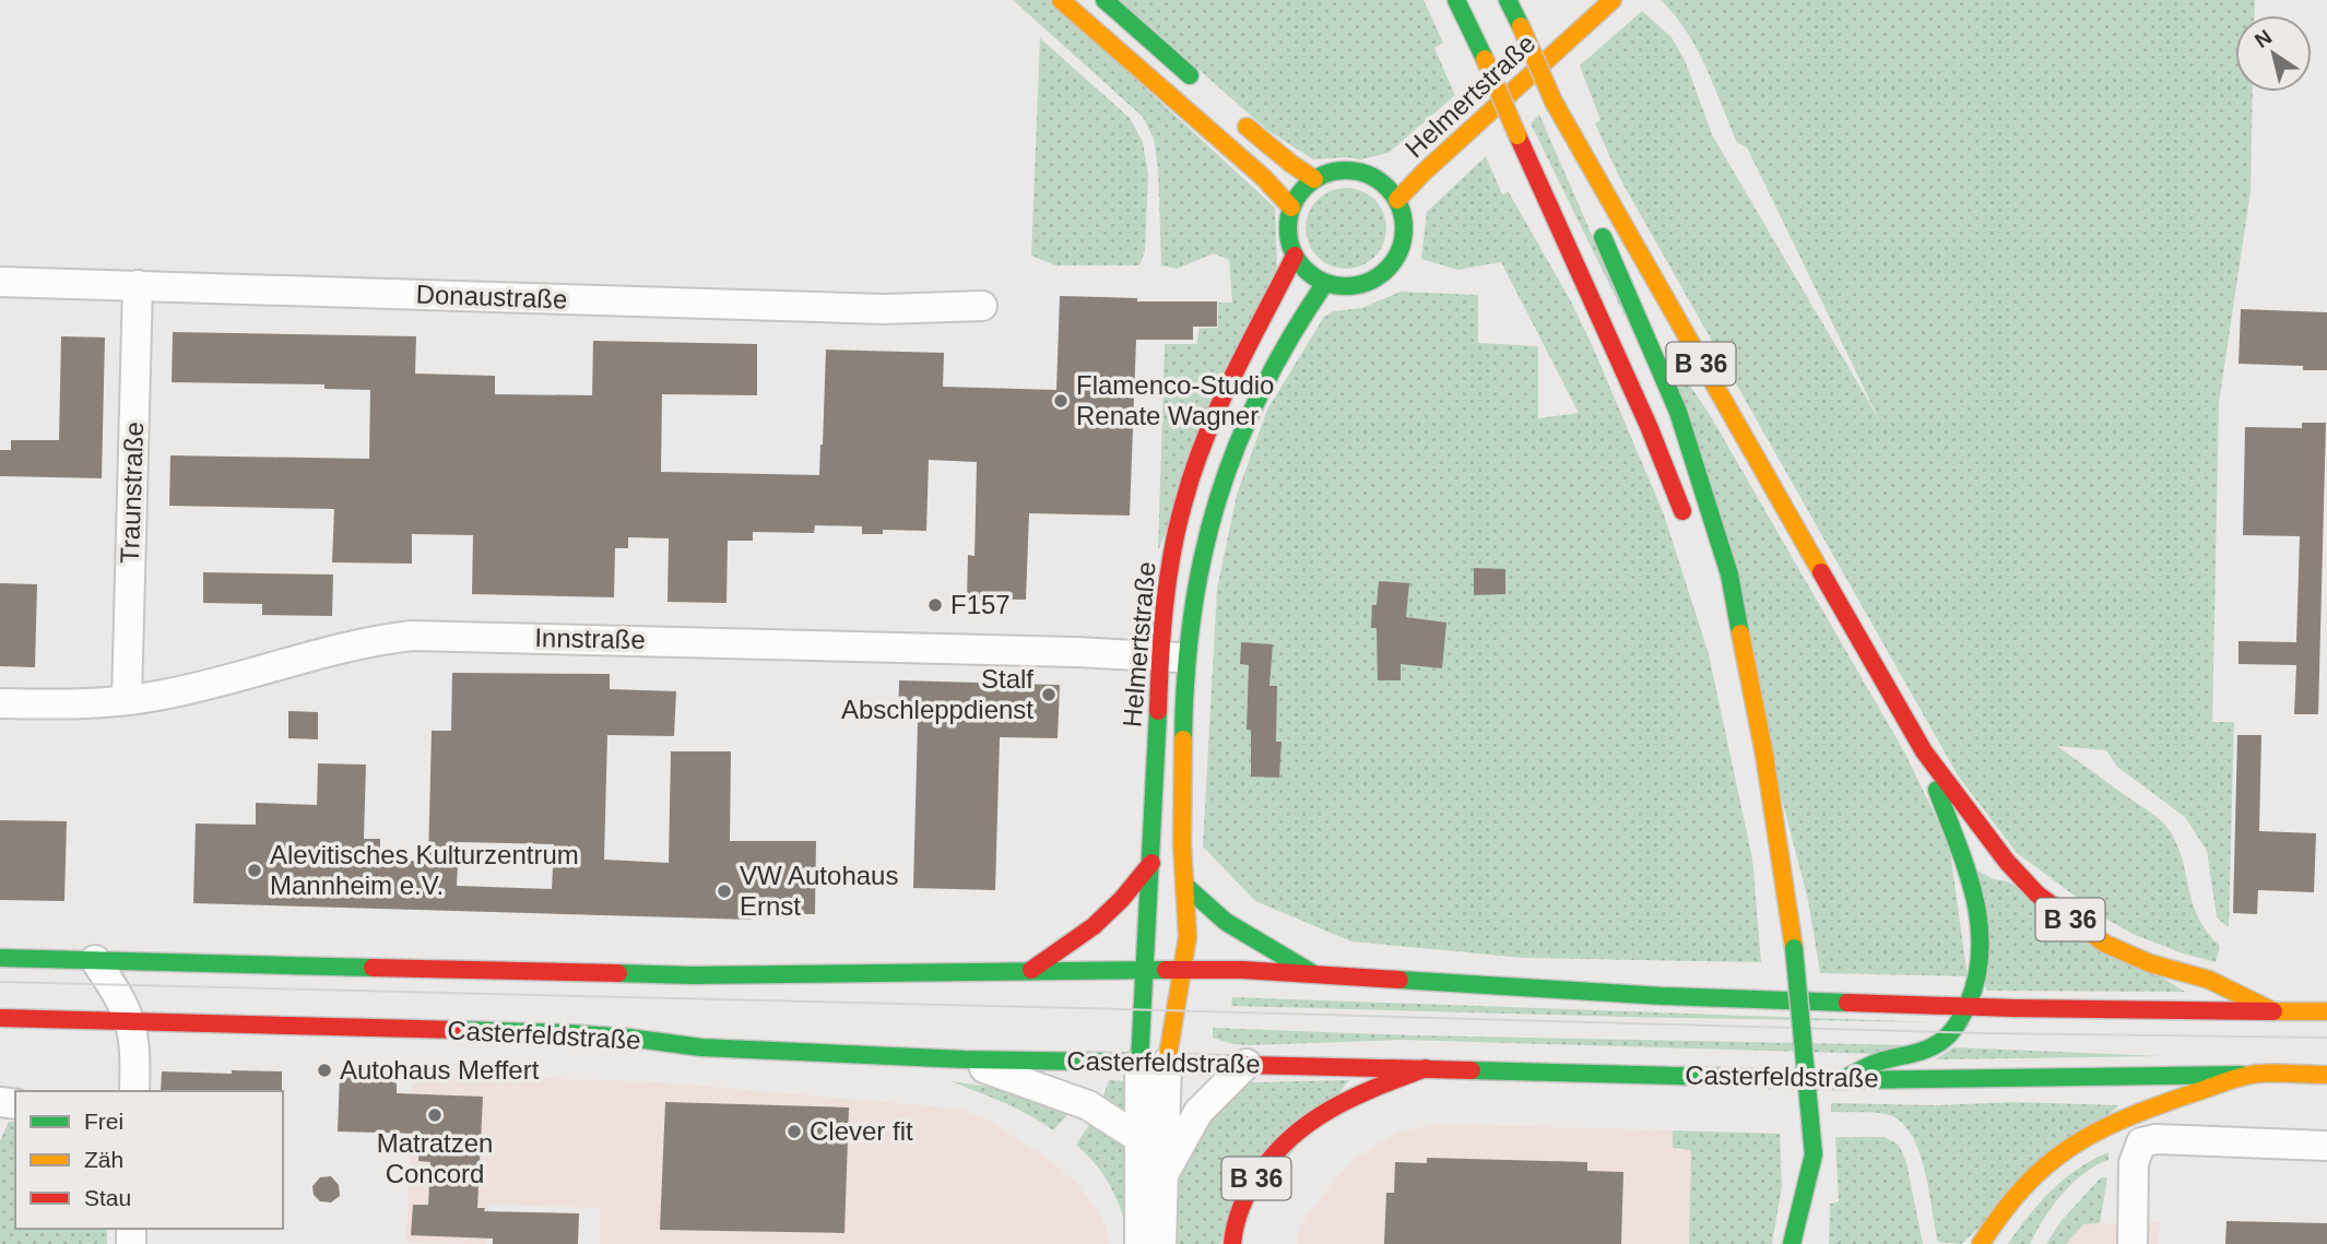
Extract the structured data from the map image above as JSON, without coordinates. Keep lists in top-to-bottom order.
{
  "streets": {
    "main road": ["Helmertstraße", "B 36", "Casterfeldstraße"],
    "street": ["Donaustraße", "Traunstraße", "Innstraße"]
  },
  "crossings": [
    ["Helmertstraße", "Innstraße"],
    ["Helmertstraße", "Casterfeldstraße"],
    ["Donaustraße", "Traunstraße"],
    ["B 36", "Casterfeldstraße"],
    ["Traunstraße", "Innstraße"]
  ],
  "places": [
    "Flamenco-Studio Renate Wagner",
    "F157",
    "Stalf Abschleppdienst",
    "Alevitisches Kulturzentrum Mannheim e.V.",
    "VW Autohaus Ernst",
    "Autohaus Meffert",
    "Matratzen Concord",
    "Clever fit"
  ],
  "legend": ["Frei", "Zäh", "Stau"],
  "north": "top left"
}
